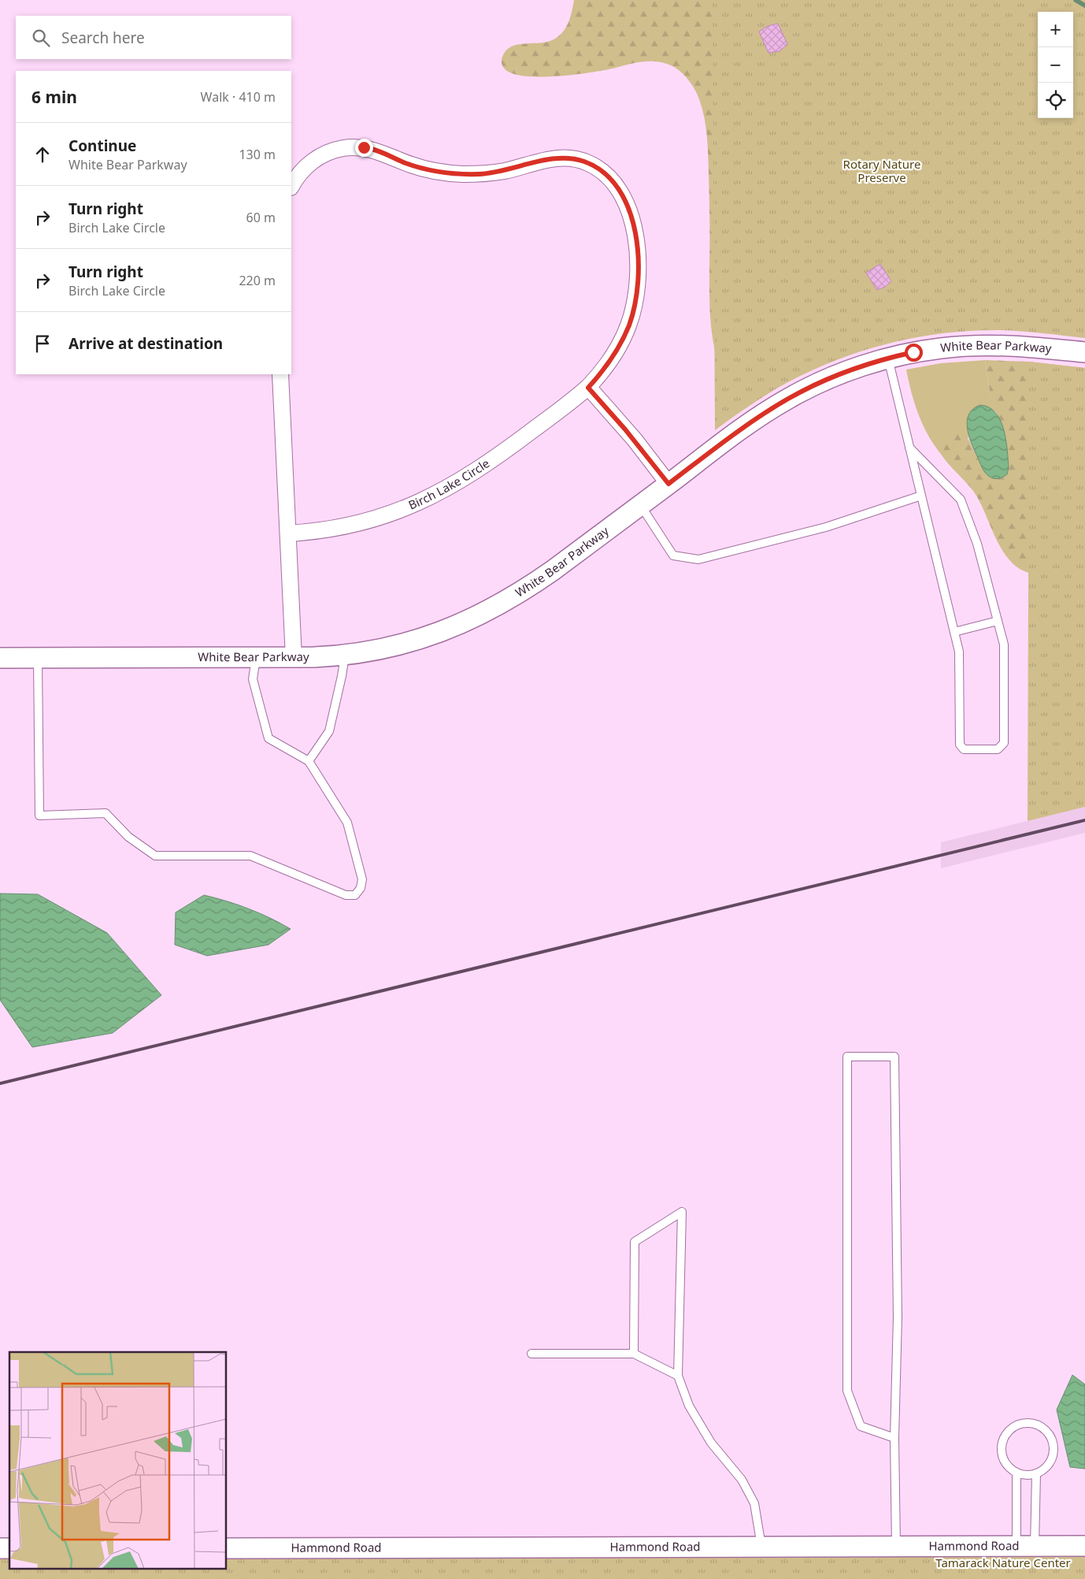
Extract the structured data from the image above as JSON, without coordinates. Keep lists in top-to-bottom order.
{
  "streets": {
    "street": ["White Bear Parkway", "Birch Lake Circle", "Hammond Road"]
  },
  "parks": ["Rotary Nature Preserve", "Tamarack Nature Center"],
  "page": {
    "map_buttons": ["+", "−"],
    "search": "Search here",
    "heading": ["6 min", "Walk · 410 m"],
    "list": [
      ["Continue", "White Bear Parkway", "130 m"],
      ["Turn right", "Birch Lake Circle", "60 m"],
      ["Turn right", "Birch Lake Circle", "220 m"],
      "Arrive at destination"
    ]
  }
}
